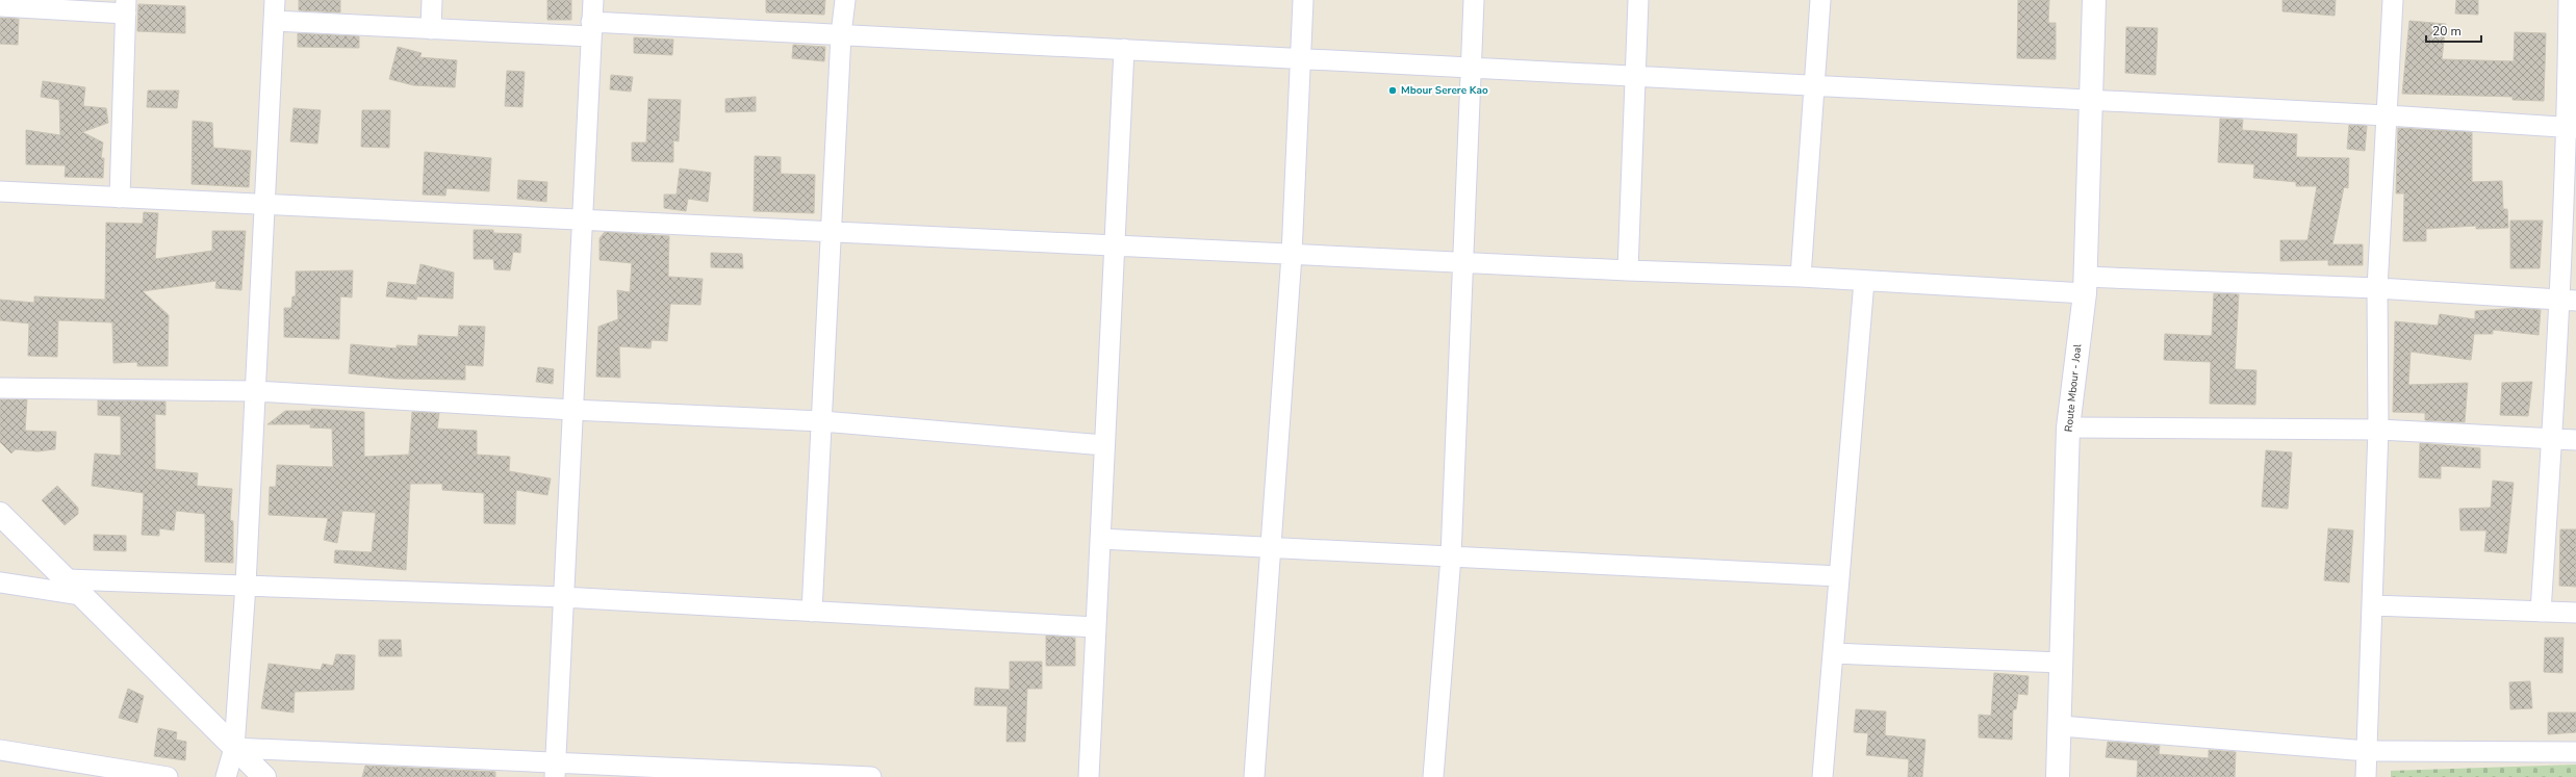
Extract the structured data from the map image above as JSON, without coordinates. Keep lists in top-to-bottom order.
{
  "streets": {
    "main road": ["Route Mbour - Joal"]
  },
  "places": ["Mbour Serere Kao"],
  "scale_bar": "20 m"
}
